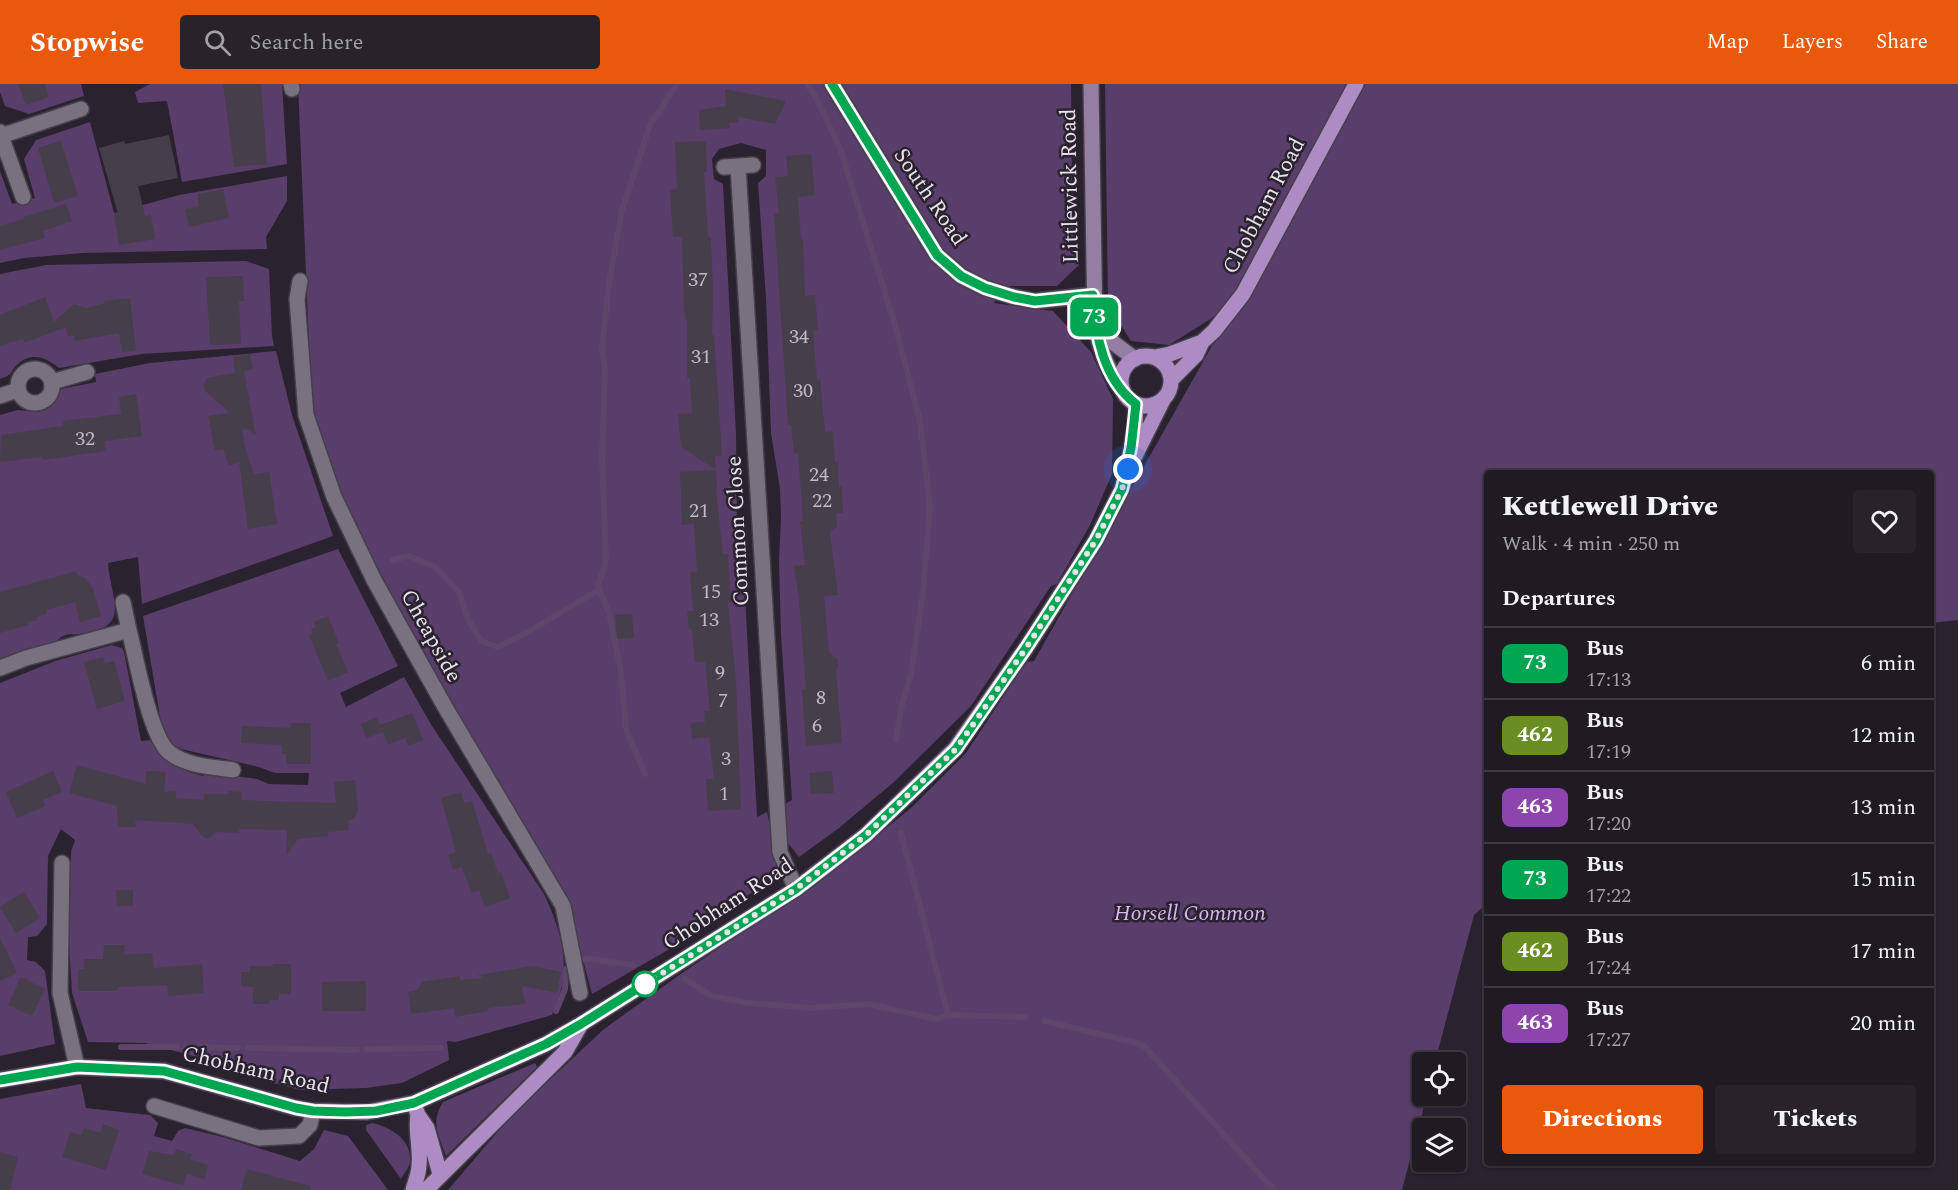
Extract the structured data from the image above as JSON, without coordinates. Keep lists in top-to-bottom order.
{
  "streets": {
    "main road": ["Chobham Road"],
    "street": [
      "Littlewick Road",
      "South Road",
      "Common Close",
      "Cheapside"
    ]
  },
  "crossings": [
    ["Littlewick Road", "South Road"],
    ["Littlewick Road", "Chobham Road"],
    ["Chobham Road", "Common Close"]
  ],
  "parks": ["Horsell Common"],
  "lines": ["bus line 73"],
  "house_numbers": [
    "37",
    "34",
    "31",
    "30",
    "32",
    "24",
    "22",
    "21",
    "15",
    "13",
    "9",
    "8",
    "7",
    "6",
    "3",
    "1"
  ],
  "page": {
    "header": "Stopwise",
    "search": "Search here",
    "nav": ["Map", "Layers", "Share"],
    "on_map": "73",
    "heading": [
      ["Kettlewell Drive", "Walk · 4 min · 250 m"],
      "Departures"
    ],
    "list": [
      {
        "mark": "73",
        "name": "Bus",
        "note": "17:13",
        "value": "6 min"
      },
      {
        "mark": "462",
        "name": "Bus",
        "note": "17:19",
        "value": "12 min"
      },
      {
        "mark": "463",
        "name": "Bus",
        "note": "17:20",
        "value": "13 min"
      },
      {
        "mark": "73",
        "name": "Bus",
        "note": "17:22",
        "value": "15 min"
      },
      {
        "mark": "462",
        "name": "Bus",
        "note": "17:24",
        "value": "17 min"
      },
      {
        "mark": "463",
        "name": "Bus",
        "note": "17:27",
        "value": "20 min"
      }
    ],
    "buttons": ["Directions", "Tickets"]
  }
}
